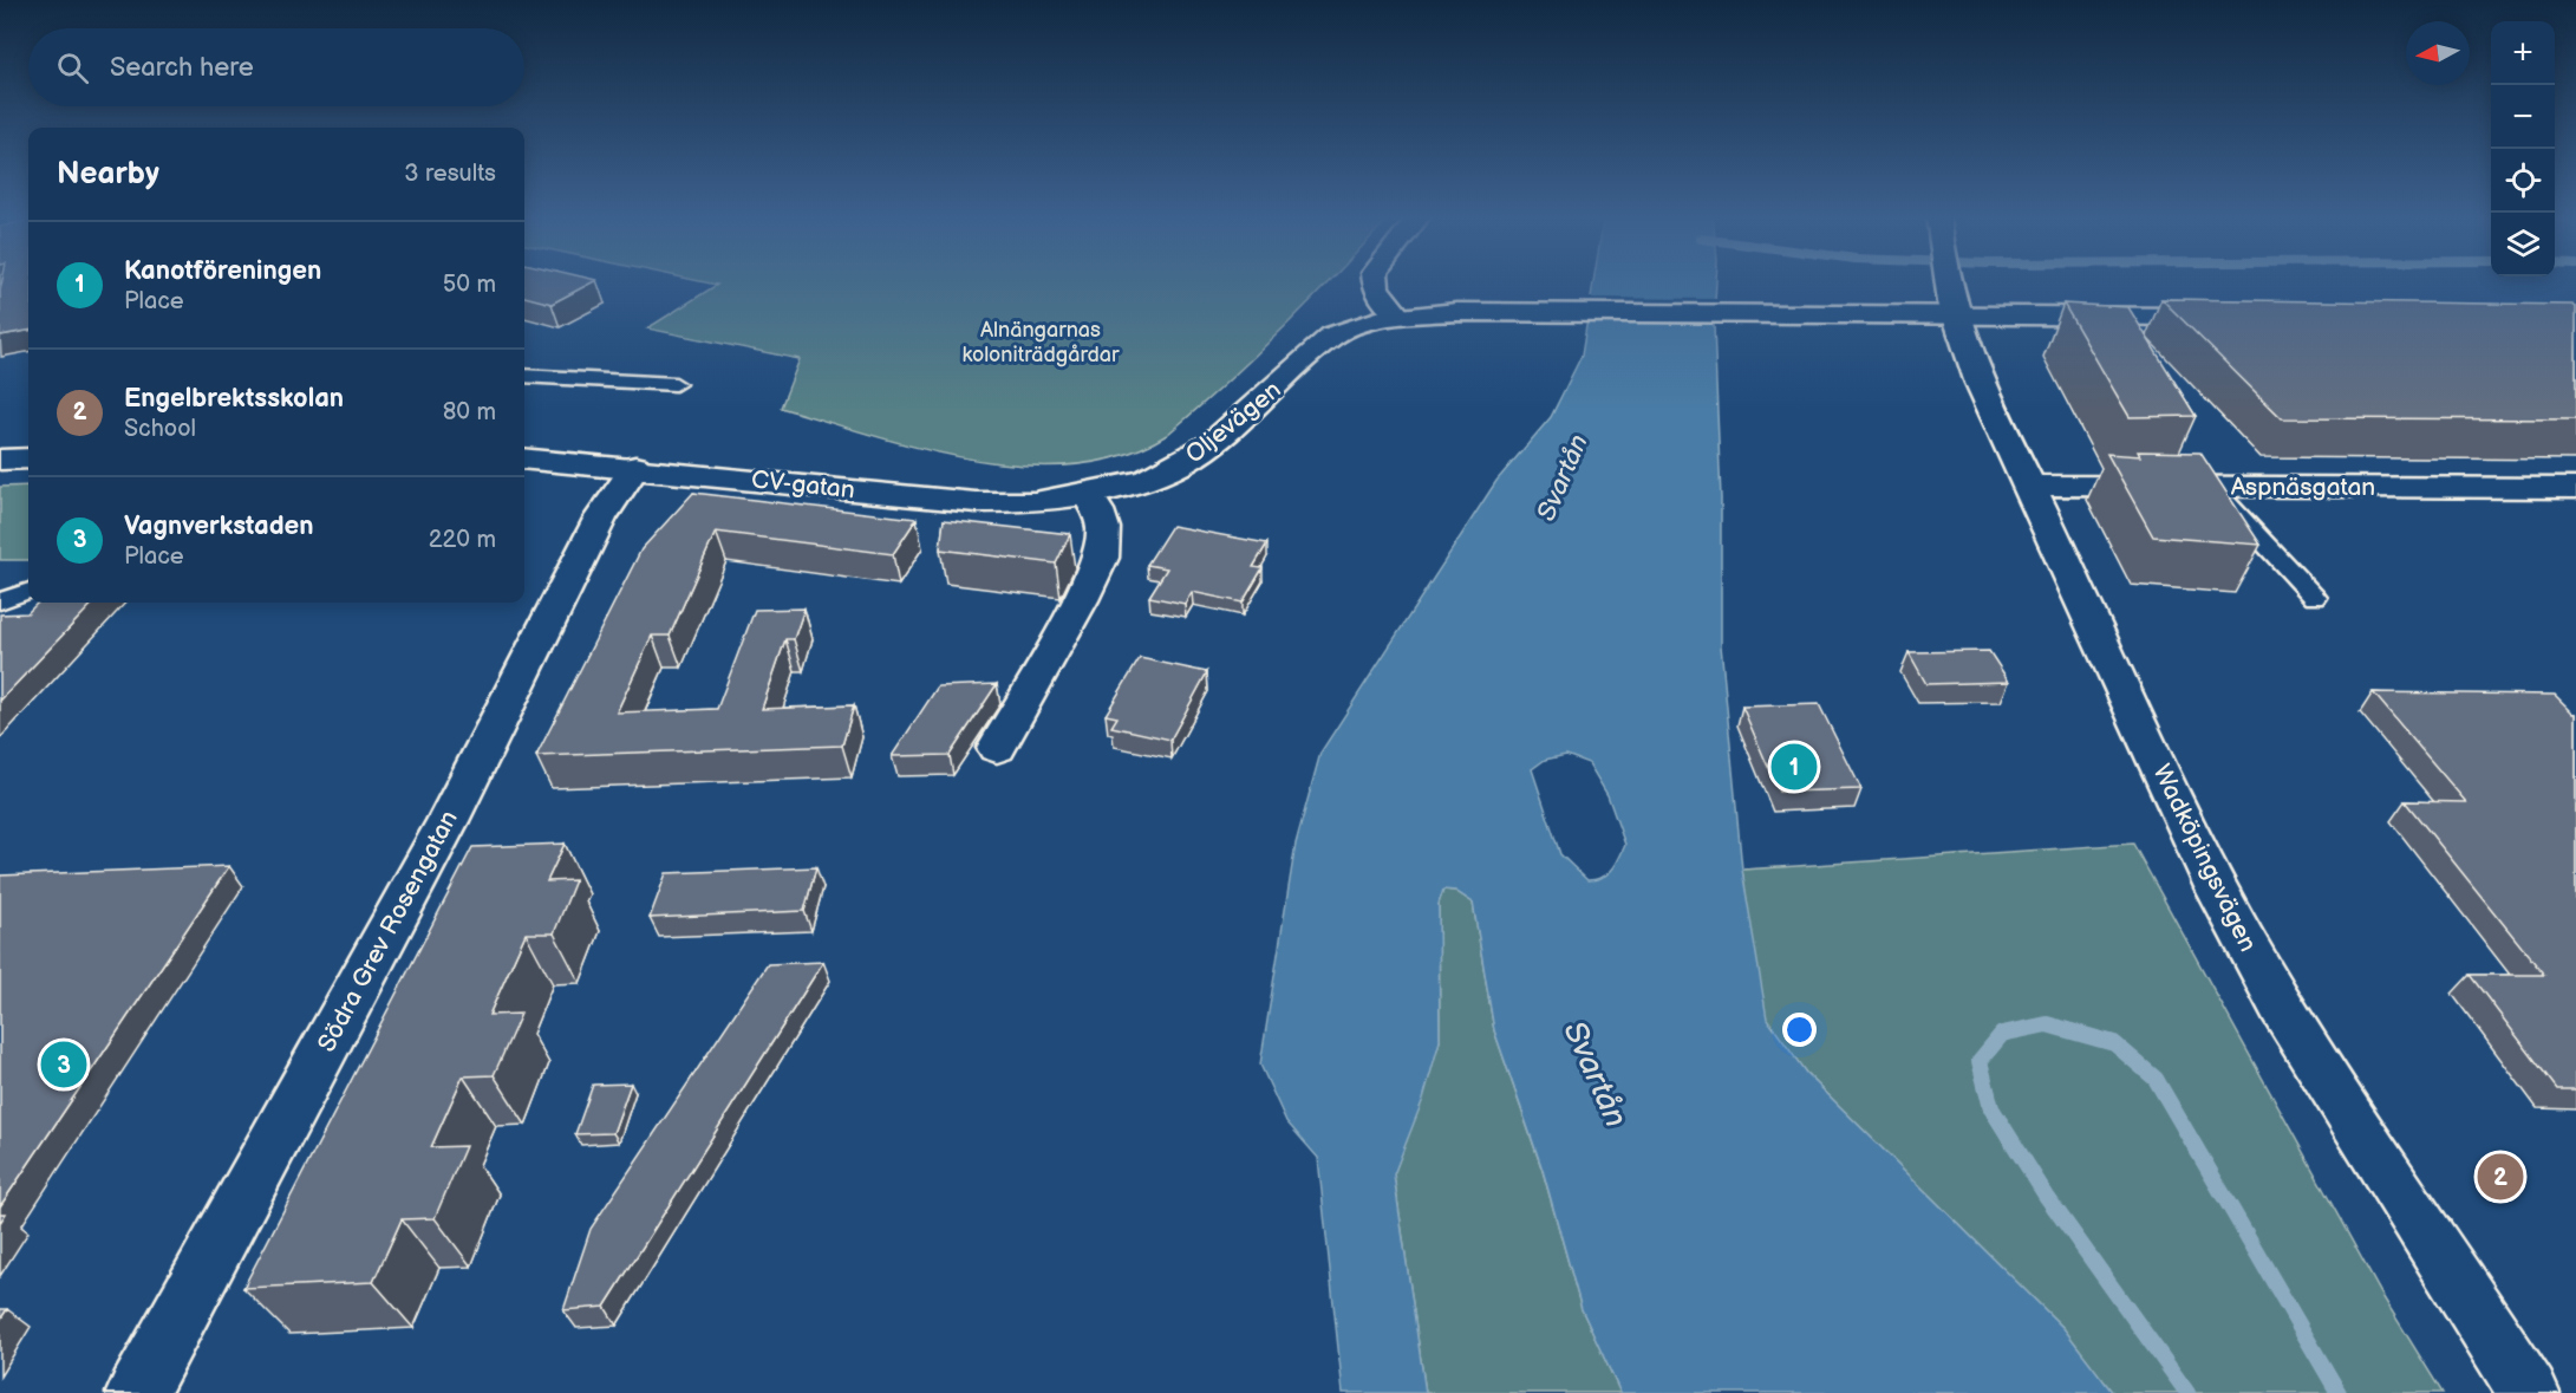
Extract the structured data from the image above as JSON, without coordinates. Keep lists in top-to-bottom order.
{
  "streets": {
    "street": [
      "Oljevägen",
      "CV-gatan",
      "Aspnäsgatan",
      "Wadköpingsvägen",
      "Södra Grev Rosengatan"
    ]
  },
  "crossings": [
    ["Oljevägen", "CV-gatan"],
    ["Oljevägen", "Wadköpingsvägen"],
    ["CV-gatan", "Södra Grev Rosengatan"],
    ["Aspnäsgatan", "Wadköpingsvägen"]
  ],
  "water": ["Svartån"],
  "parks": ["Alnängarnas koloniträdgårdar"],
  "north": "left",
  "page": {
    "map_buttons": ["+", "−"],
    "search": "Search here",
    "heading": ["Nearby", "3 results"],
    "list": [
      {
        "mark": "1",
        "name": "Kanotföreningen",
        "note": "Place",
        "value": "50 m"
      },
      {
        "mark": "2",
        "name": "Engelbrektsskolan",
        "note": "School",
        "value": "80 m"
      },
      {
        "mark": "3",
        "name": "Vagnverkstaden",
        "note": "Place",
        "value": "220 m"
      }
    ],
    "pins": ["1", "3", "2"]
  }
}
